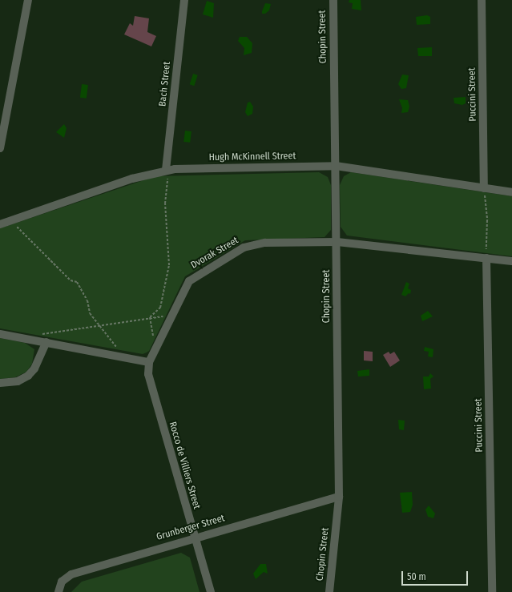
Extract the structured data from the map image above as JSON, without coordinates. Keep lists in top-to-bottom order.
{
  "streets": {
    "street": [
      "Chopin Street",
      "Bach Street",
      "Puccini Street",
      "Hugh McKinnell Street",
      "Dvorak Street",
      "Rocco de Villiers Street",
      "Grunberger Street"
    ]
  },
  "crossings": [
    ["Chopin Street", "Hugh McKinnell Street"],
    ["Chopin Street", "Dvorak Street"],
    ["Chopin Street", "Grunberger Street"],
    ["Bach Street", "Hugh McKinnell Street"],
    ["Puccini Street", "Hugh McKinnell Street"],
    ["Puccini Street", "Dvorak Street"],
    ["Dvorak Street", "Rocco de Villiers Street"],
    ["Rocco de Villiers Street", "Grunberger Street"]
  ],
  "scale_bar": "50 m"
}
